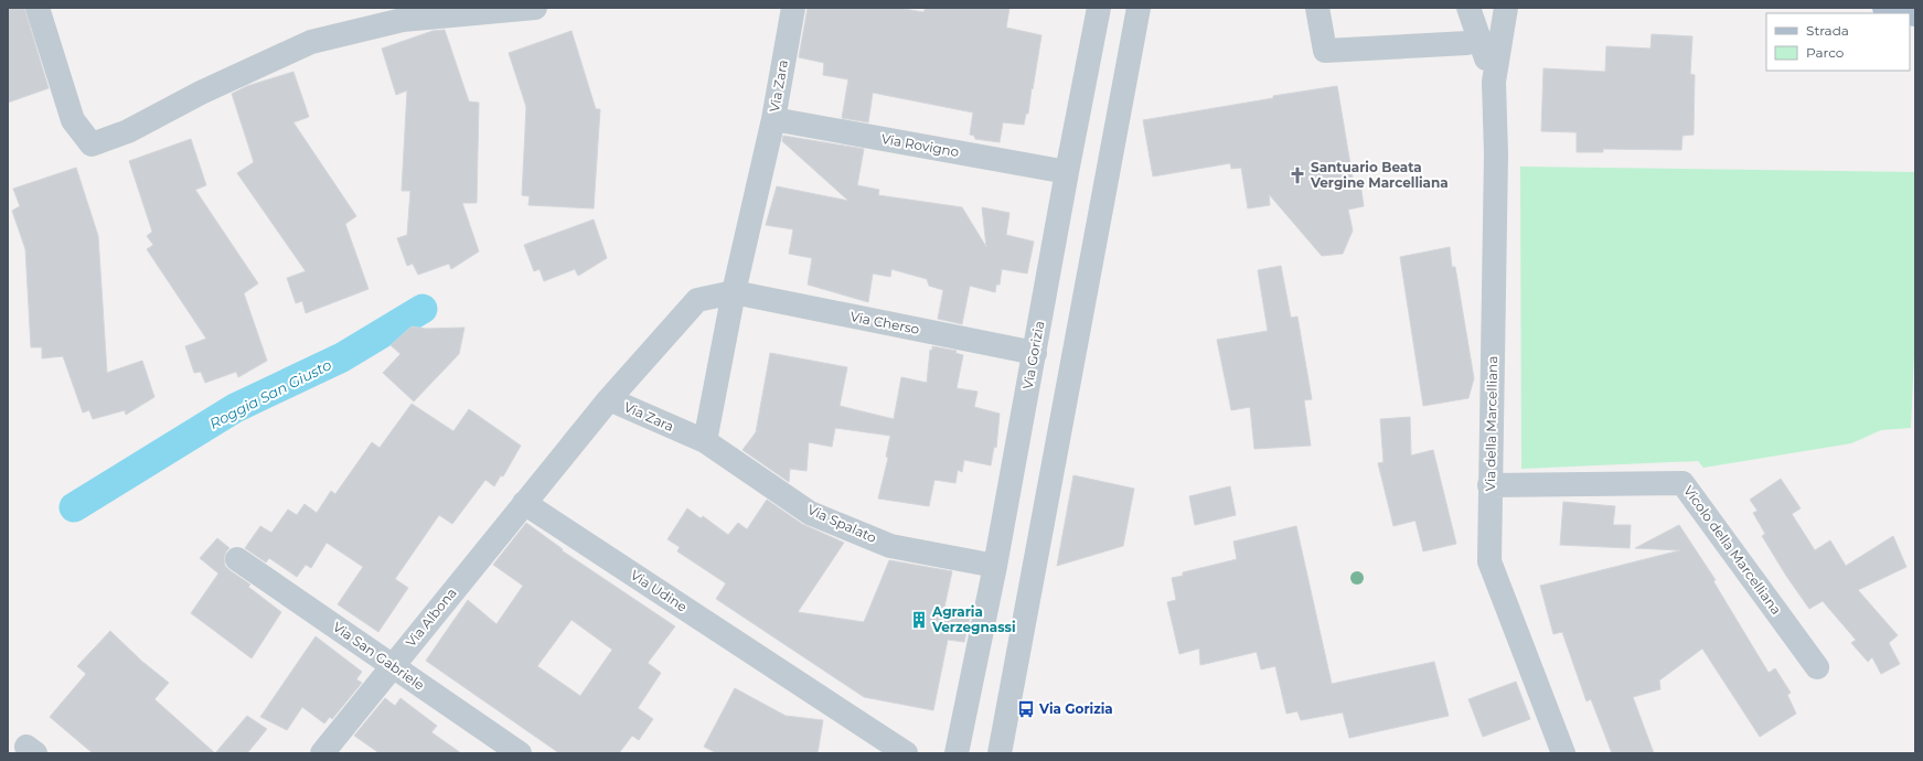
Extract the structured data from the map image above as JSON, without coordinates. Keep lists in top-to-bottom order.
{
  "streets": {
    "street": [
      "Via Zara",
      "Via Rovigno",
      "Via Cherso",
      "Via Gorizia",
      "Via della Marcelliana",
      "Via Spalato",
      "Vicolo della Marcelliana",
      "Via Udine",
      "Via Albona",
      "Via San Gabriele"
    ]
  },
  "crossings": [
    ["Via Zara", "Via Rovigno"],
    ["Via Zara", "Via Cherso"],
    ["Via Zara", "Via Spalato"],
    ["Via Rovigno", "Via Gorizia"],
    ["Via Cherso", "Via Gorizia"],
    ["Via Gorizia", "Via Spalato"],
    ["Via della Marcelliana", "Vicolo della Marcelliana"],
    ["Via Udine", "Via Albona"],
    ["Via Albona", "Via San Gabriele"]
  ],
  "water": ["Roggia San Giusto"],
  "places": {
    "church": ["Santuario Beata Vergine Marcelliana"],
    "building": ["Agraria Verzegnassi"],
    "bus stop": ["Via Gorizia"]
  },
  "legend": ["Strada", "Parco"]
}
